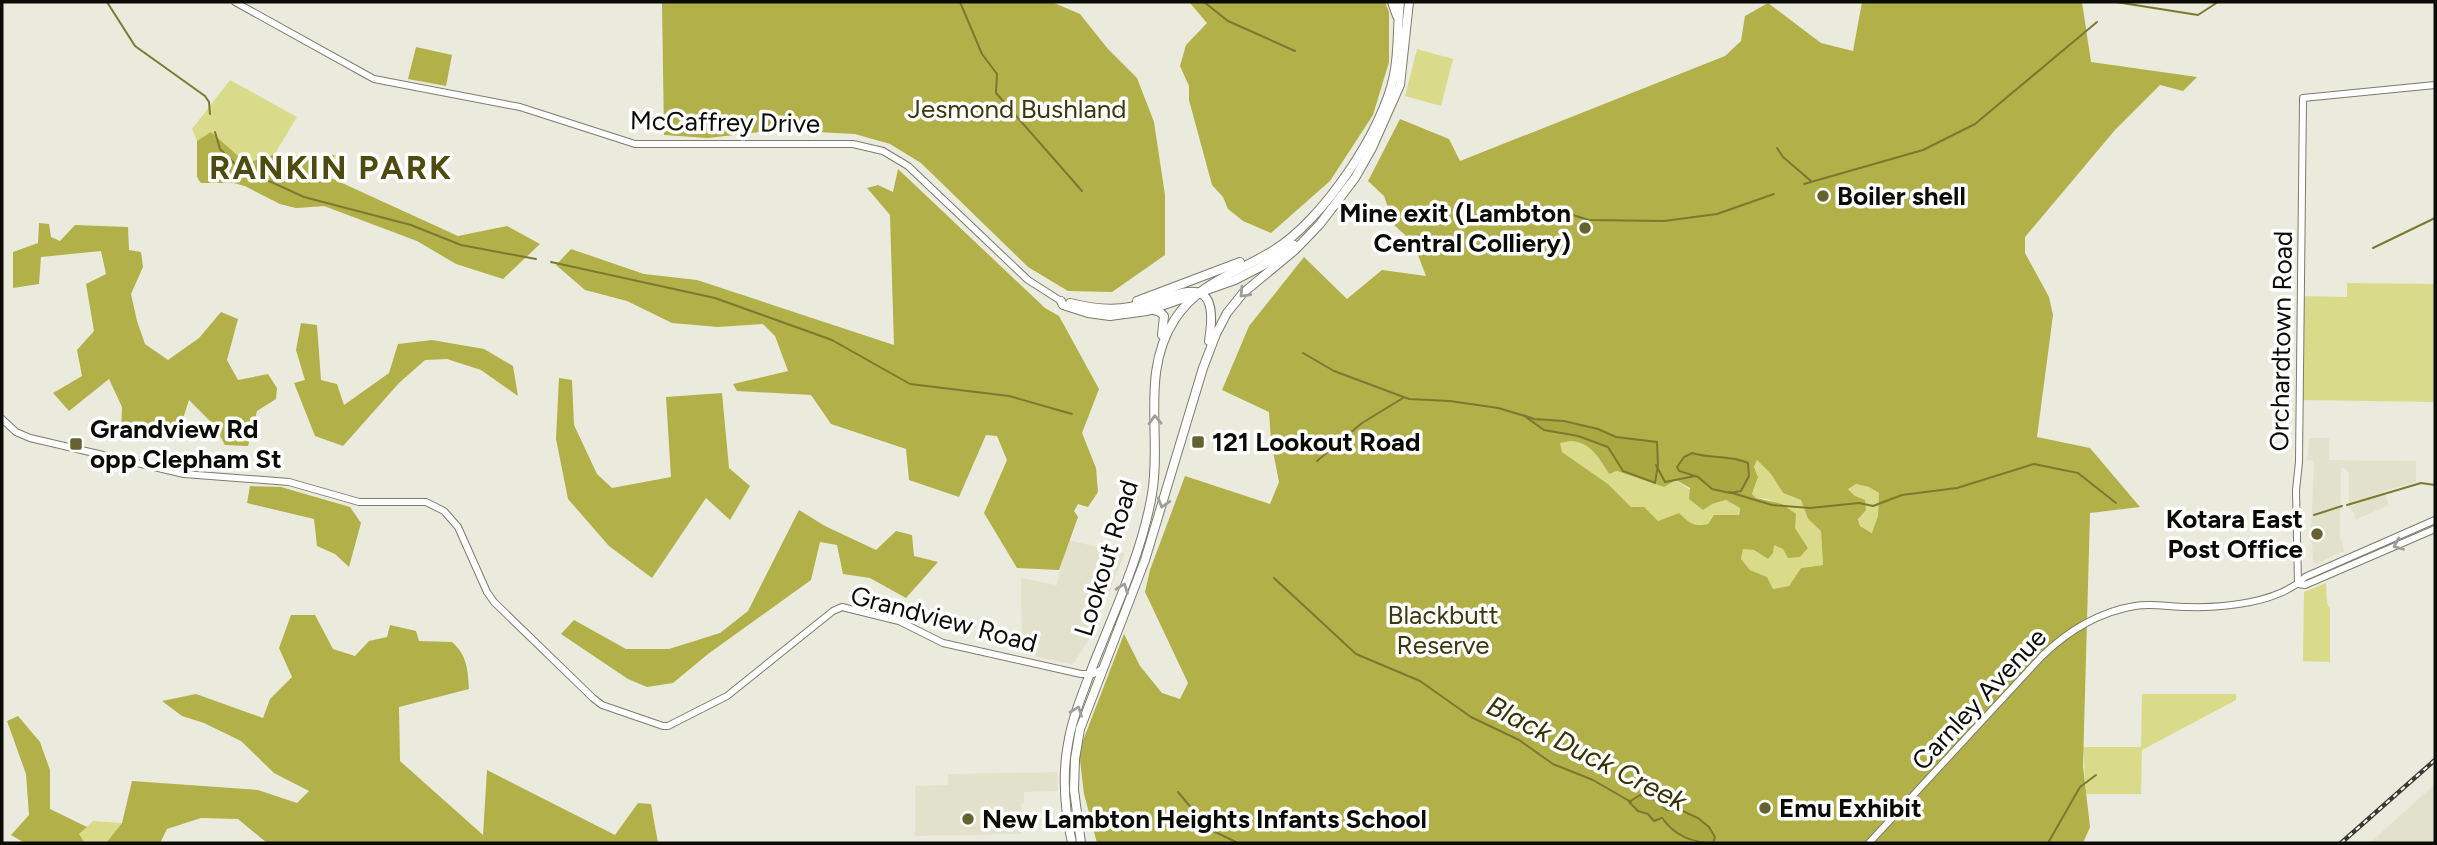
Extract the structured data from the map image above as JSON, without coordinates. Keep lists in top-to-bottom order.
{
  "streets": {
    "highway": ["Lookout Road"],
    "street": [
      "McCaffrey Drive",
      "Orchardtown Road",
      "Grandview Road",
      "Carnley Avenue"
    ]
  },
  "crossings": [
    ["Orchardtown Road", "Carnley Avenue"],
    ["Lookout Road", "Grandview Road"]
  ],
  "districts": ["RANKIN PARK"],
  "water": ["Black Duck Creek"],
  "parks": ["Jesmond Bushland", "Blackbutt Reserve"],
  "places": {
    "other": [
      "Boiler shell",
      "Mine exit (Lambton Central Colliery)",
      "Kotara East Post Office",
      "Emu Exhibit",
      "New Lambton Heights Infants School"
    ],
    "transit": ["121 Lookout Road", "Grandview Rd opp Clepham St"]
  }
}
